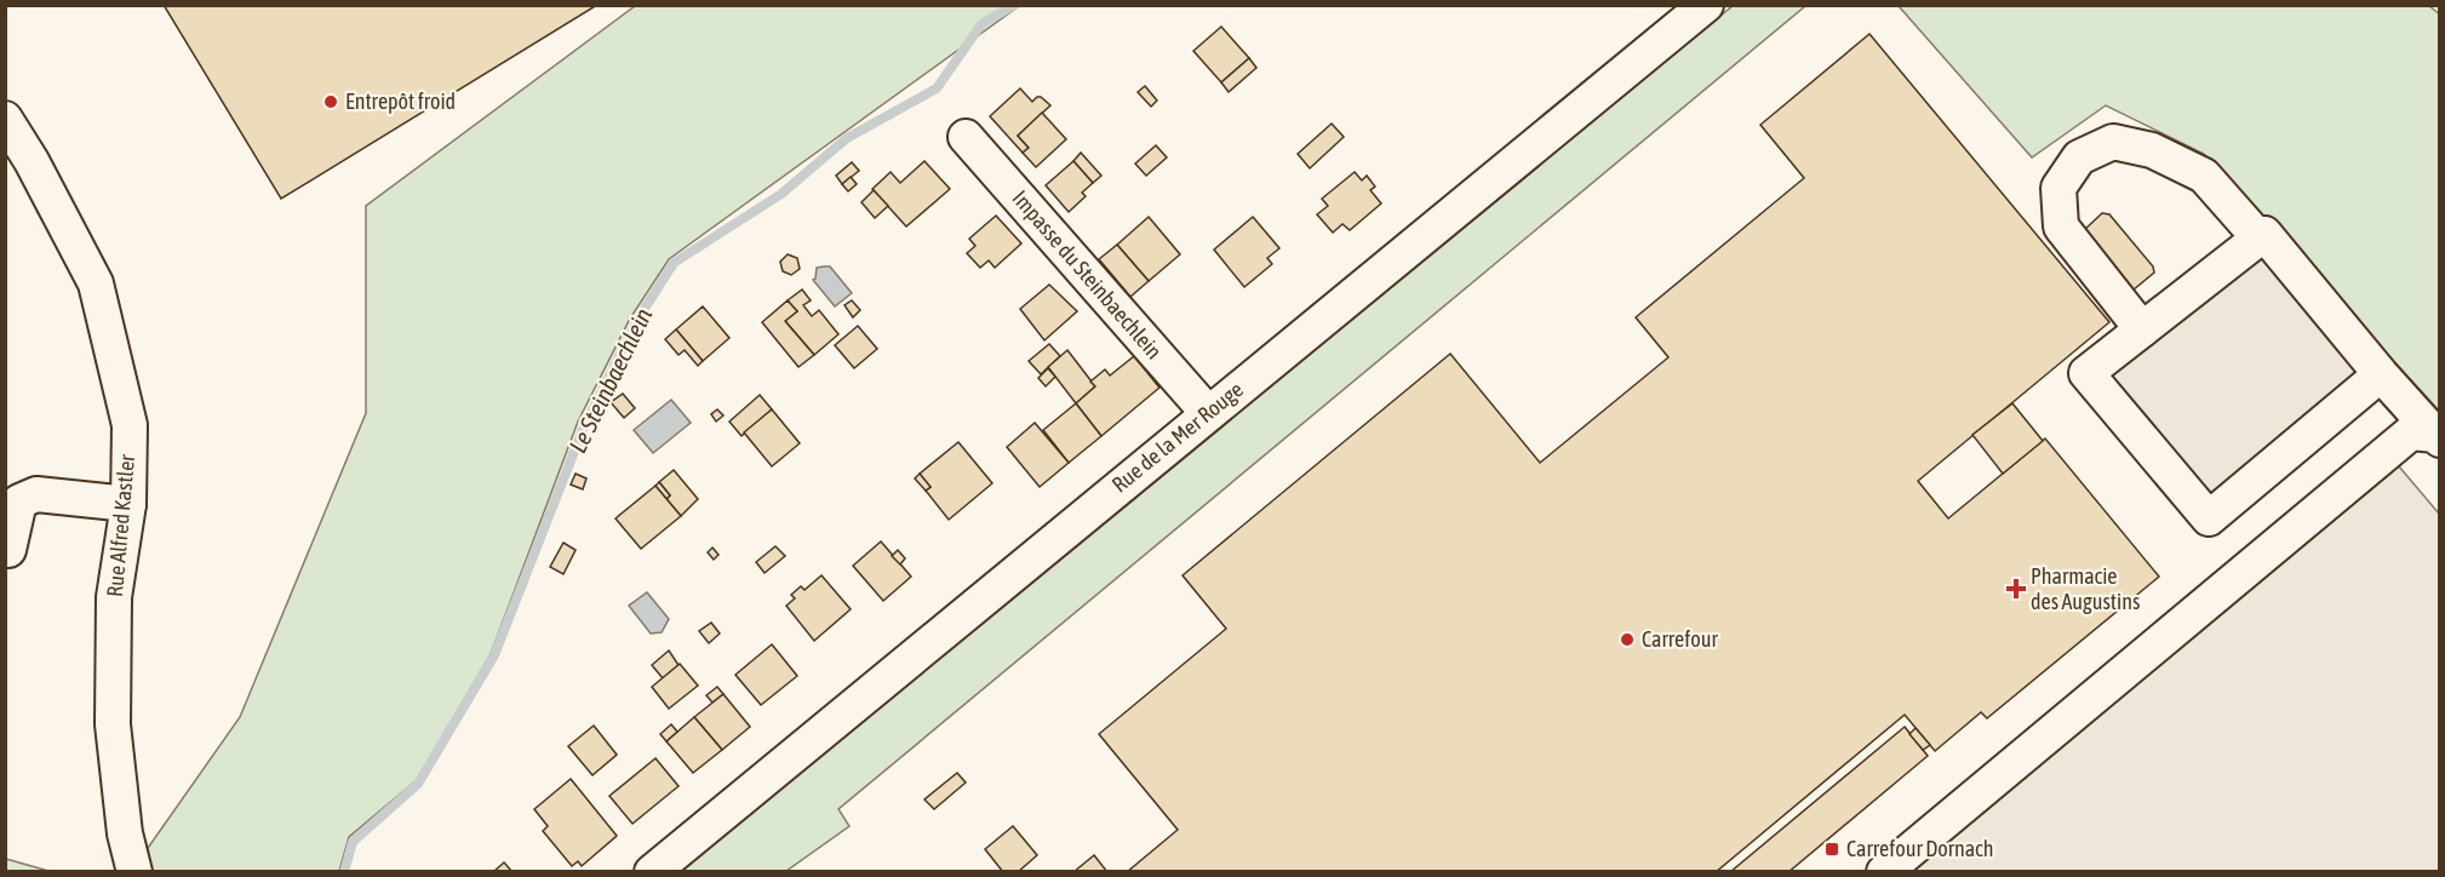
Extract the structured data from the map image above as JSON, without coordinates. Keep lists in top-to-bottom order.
{
  "streets": {
    "street": ["Impasse du Steinbaechlein", "Rue de la Mer Rouge", "Rue Alfred Kastler"]
  },
  "crossings": [
    ["Impasse du Steinbaechlein", "Rue de la Mer Rouge"]
  ],
  "water": ["Le Steinbaechlein"],
  "places": {
    "other": ["Entrepôt froid", "Carrefour"],
    "health": ["Pharmacie des Augustins"],
    "transit": ["Carrefour Dornach"]
  }
}
